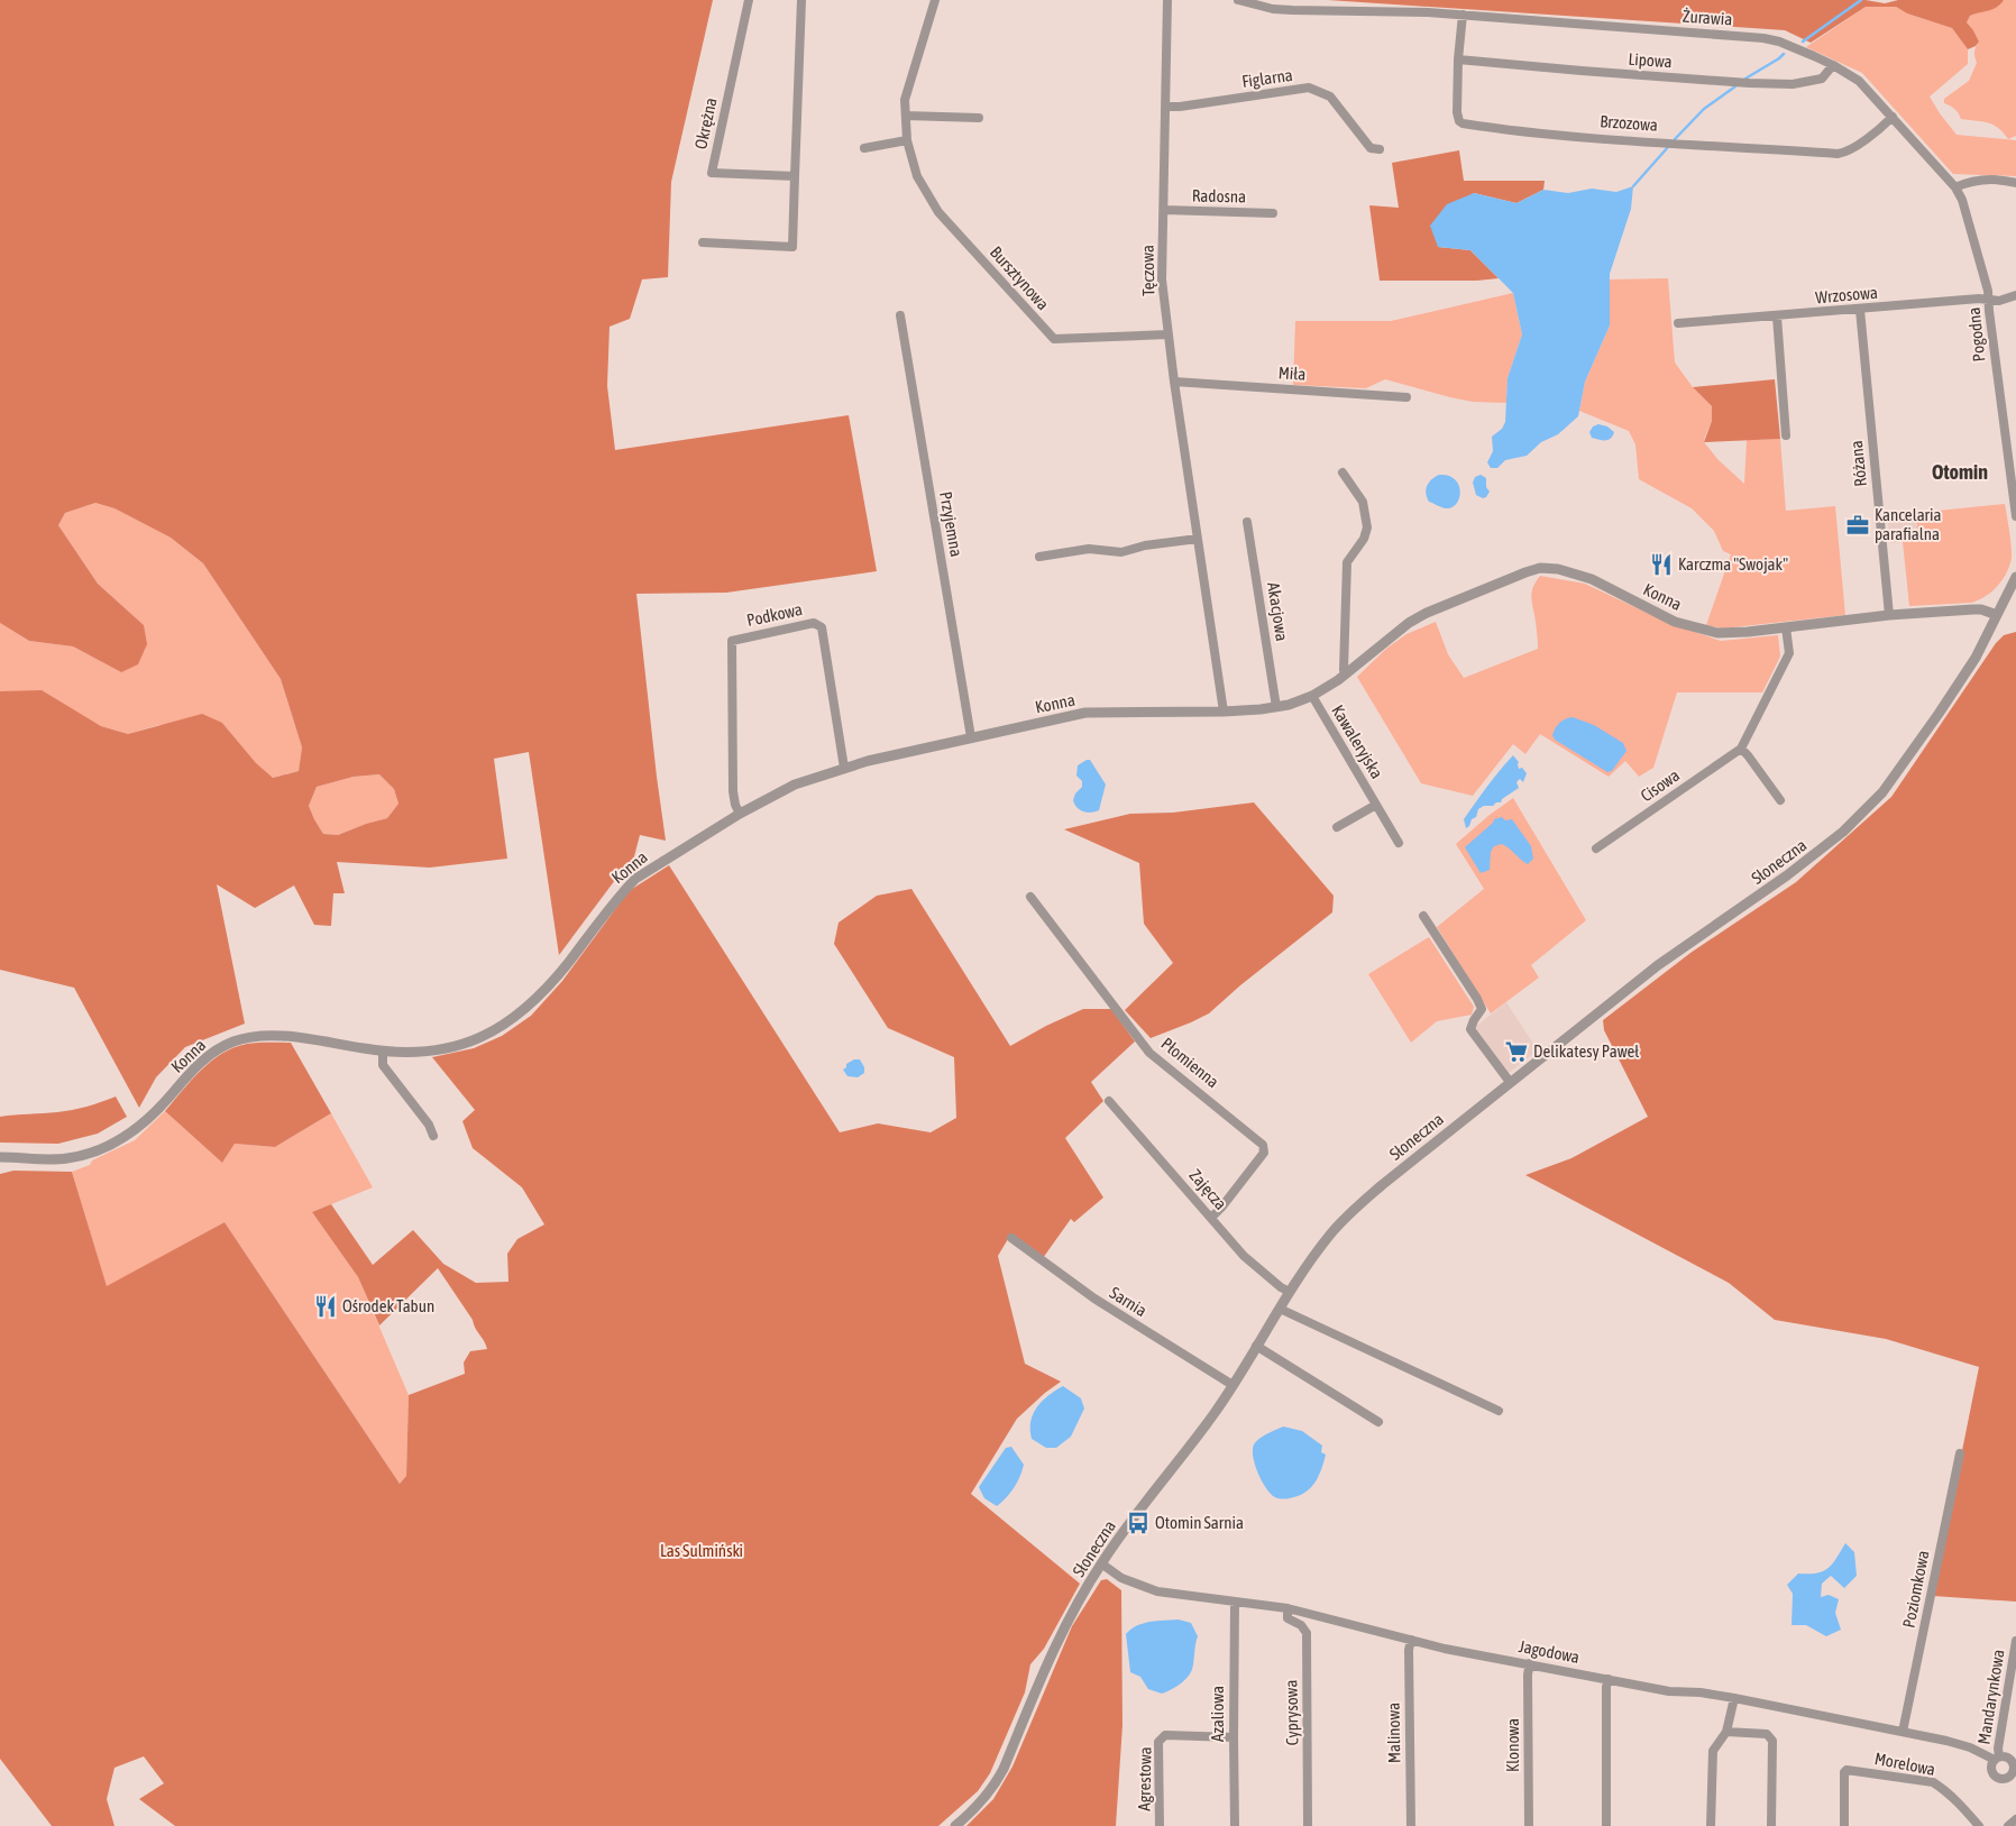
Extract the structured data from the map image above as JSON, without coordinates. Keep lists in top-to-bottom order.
{
  "streets": {
    "street": [
      "Żurawia",
      "Lipowa",
      "Figlarna",
      "Okrężna",
      "Brzozowa",
      "Radosna",
      "Tęczowa",
      "Bursztynowa",
      "Wrzosowa",
      "Pogodna",
      "Miła",
      "Różana",
      "Przyjemna",
      "Konna",
      "Akacjowa",
      "Podkowa",
      "Kawaleryjska",
      "Cisowa",
      "Słoneczna",
      "Płomienna",
      "Zajęcza",
      "Sarnia",
      "Poziomkowa",
      "Jagodowa",
      "Mandarynkowa",
      "Cyprysowa",
      "Azaliowa",
      "Malinowa",
      "Klonowa",
      "Morelowa",
      "Agrestowa"
    ]
  },
  "crossings": [
    ["Żurawia", "Lipowa"],
    ["Żurawia", "Brzozowa"],
    ["Żurawia", "Pogodna"],
    ["Lipowa", "Brzozowa"],
    ["Figlarna", "Tęczowa"],
    ["Radosna", "Tęczowa"],
    ["Tęczowa", "Bursztynowa"],
    ["Tęczowa", "Miła"],
    ["Tęczowa", "Konna"],
    ["Wrzosowa", "Pogodna"],
    ["Wrzosowa", "Różana"],
    ["Różana", "Konna"],
    ["Przyjemna", "Konna"],
    ["Konna", "Akacjowa"],
    ["Konna", "Podkowa"],
    ["Konna", "Kawaleryjska"],
    ["Konna", "Cisowa"],
    ["Konna", "Słoneczna"],
    ["Słoneczna", "Zajęcza"],
    ["Słoneczna", "Sarnia"],
    ["Słoneczna", "Jagodowa"],
    ["Płomienna", "Zajęcza"],
    ["Poziomkowa", "Jagodowa"],
    ["Jagodowa", "Mandarynkowa"],
    ["Jagodowa", "Cyprysowa"],
    ["Jagodowa", "Azaliowa"],
    ["Jagodowa", "Malinowa"],
    ["Jagodowa", "Klonowa"],
    ["Azaliowa", "Agrestowa"]
  ],
  "districts": ["Otomin"],
  "parks": ["Las Sulmiński"],
  "places": {
    "office": ["Kancelaria parafialna"],
    "restaurant": ["Karczma \"Swojak\"", "Ośrodek Tabun"],
    "supermarket": ["Delikatesy Paweł"],
    "bus stop": ["Otomin Sarnia"]
  }
}
